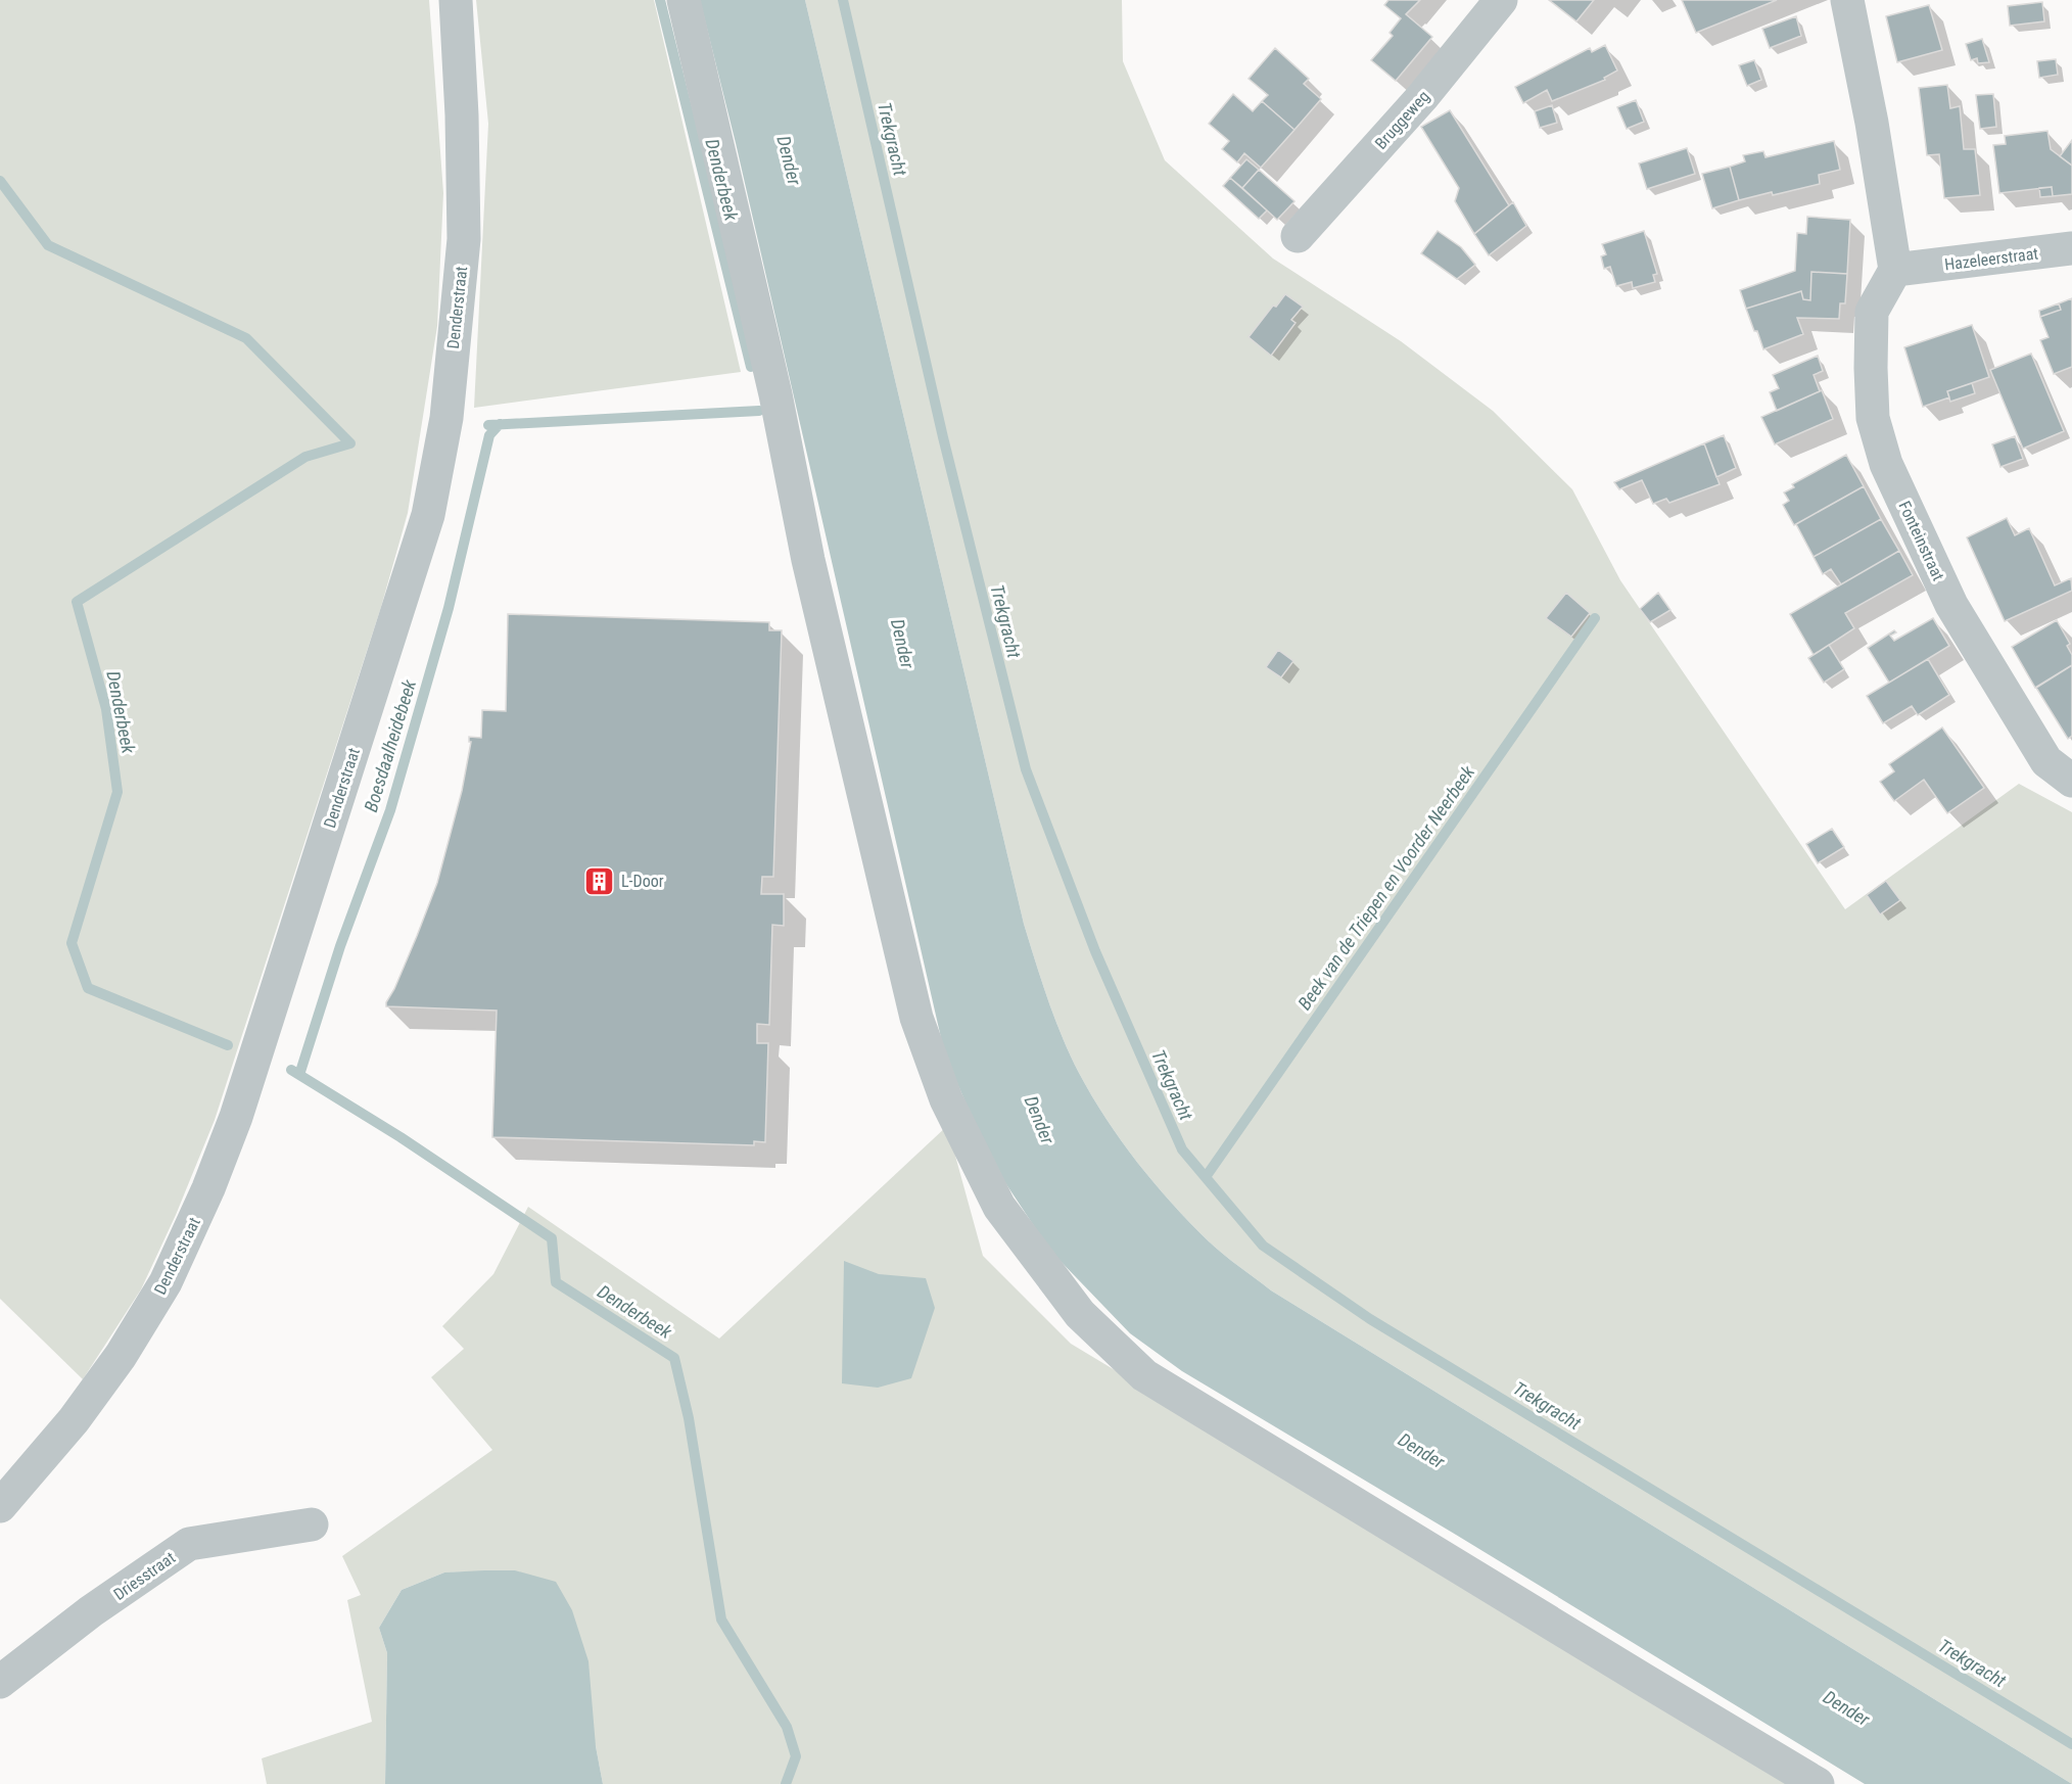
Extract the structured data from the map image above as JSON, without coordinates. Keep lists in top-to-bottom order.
{
  "streets": {
    "street": [
      "Bruggeweg",
      "Hazeleerstraat",
      "Denderstraat",
      "Fonteinstraat",
      "Driesstraat"
    ]
  },
  "crossings": [
    ["Hazeleerstraat", "Fonteinstraat"]
  ],
  "water": [
    "Trekgracht",
    "Dender",
    "Denderbeek",
    "Boesdaalheidebeek",
    "Beek van de Triepen en Voorder Neerbeek"
  ],
  "places": {
    "building": ["L-Door"]
  }
}
